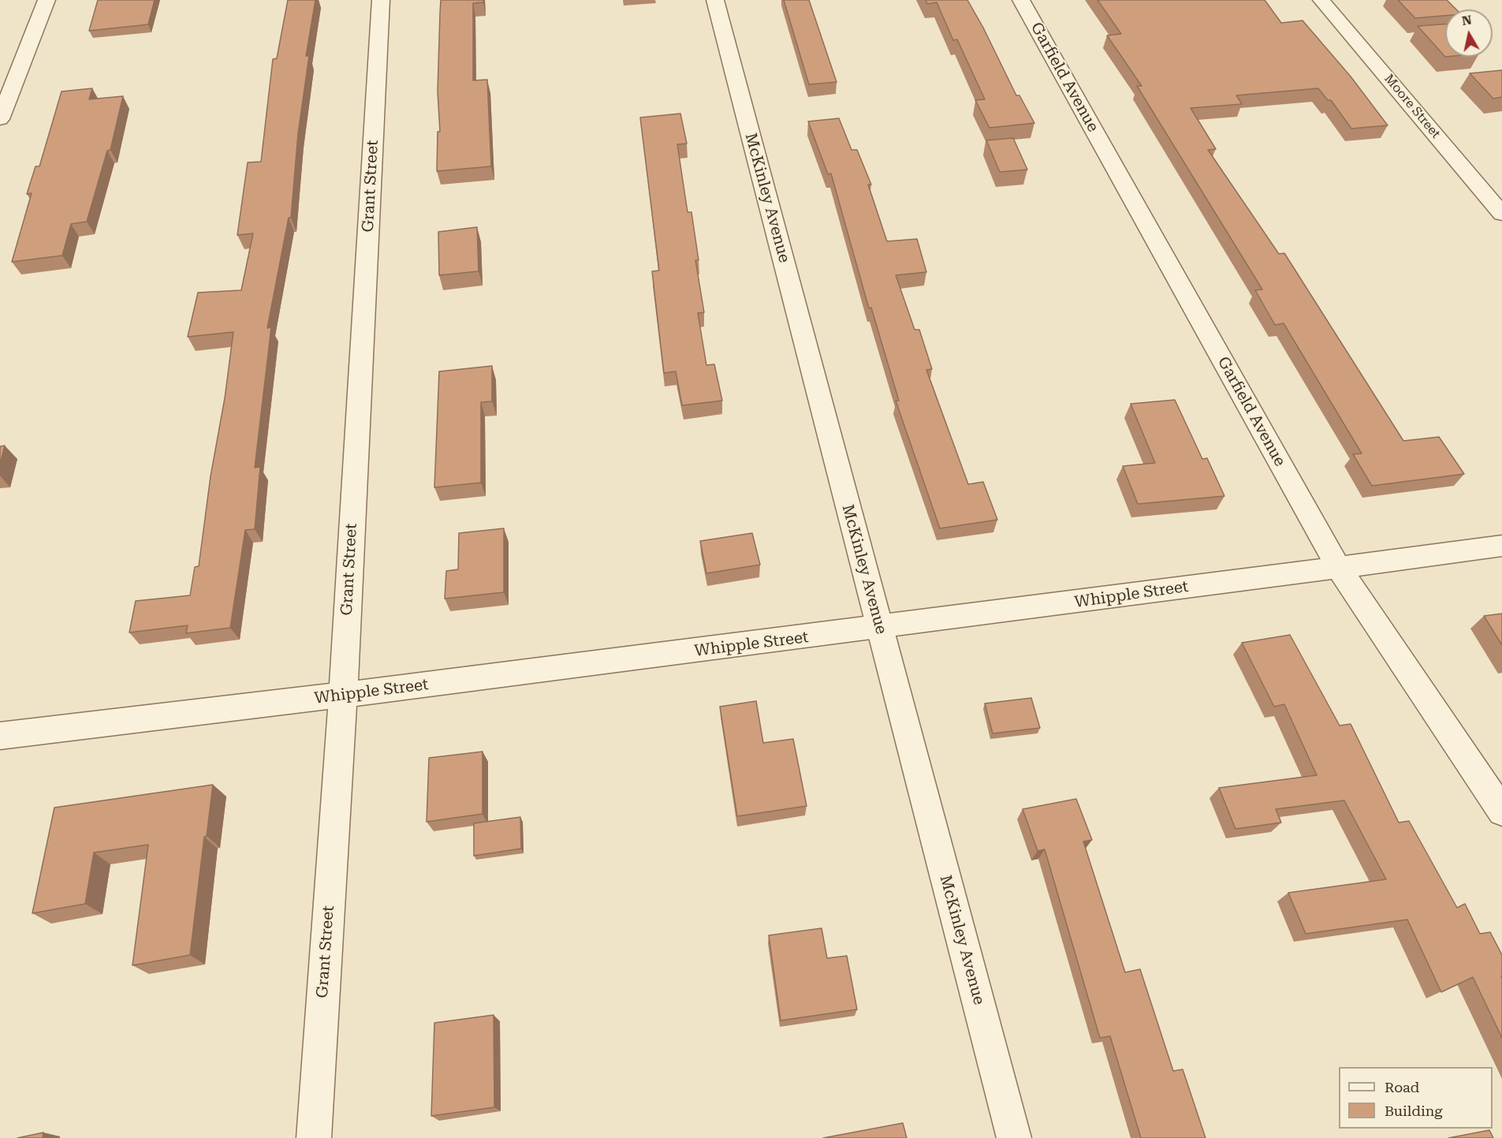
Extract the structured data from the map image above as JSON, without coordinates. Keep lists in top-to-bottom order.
{
  "streets": {
    "street": [
      "Garfield Avenue",
      "Moore Street",
      "Grant Street",
      "McKinley Avenue",
      "Whipple Street"
    ]
  },
  "crossings": [
    ["Garfield Avenue", "Whipple Street"],
    ["Grant Street", "Whipple Street"],
    ["McKinley Avenue", "Whipple Street"]
  ],
  "legend": ["Road", "Building"],
  "north": "top"
}
